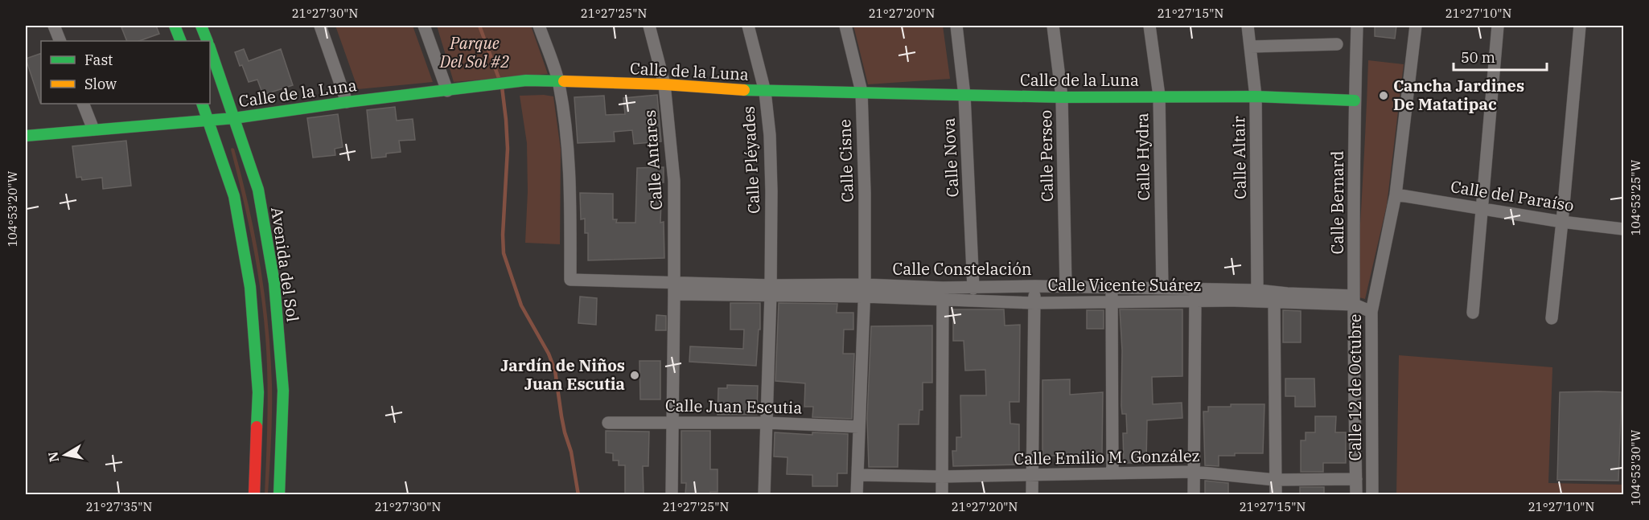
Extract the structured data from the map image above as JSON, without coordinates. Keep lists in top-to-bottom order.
{
  "streets": {
    "street": [
      "Calle de la Luna",
      "Calle Perseo",
      "Calle Hydra",
      "Calle Nova",
      "Calle Altair",
      "Calle Antares",
      "Calle Pléyades",
      "Calle Cisne",
      "Calle del Paraíso",
      "Calle Bernard",
      "Avenida del Sol",
      "Calle Constelación",
      "Calle Vicente Suárez",
      "Calle 12 de Octubre",
      "Calle Juan Escutia",
      "Calle Emilio M. González"
    ]
  },
  "crossings": [
    ["Calle de la Luna", "Calle Perseo"],
    ["Calle de la Luna", "Calle Hydra"],
    ["Calle de la Luna", "Calle Nova"],
    ["Calle de la Luna", "Calle Altair"],
    ["Calle de la Luna", "Calle Antares"],
    ["Calle de la Luna", "Calle Pléyades"],
    ["Calle de la Luna", "Calle Cisne"],
    ["Calle de la Luna", "Calle Bernard"],
    ["Calle de la Luna", "Avenida del Sol"],
    ["Calle de la Luna", "Calle Constelación"],
    ["Calle Perseo", "Calle Constelación"],
    ["Calle Hydra", "Calle Constelación"],
    ["Calle Nova", "Calle Constelación"],
    ["Calle Antares", "Calle Constelación"],
    ["Calle Antares", "Calle Juan Escutia"],
    ["Calle Pléyades", "Calle Constelación"],
    ["Calle Pléyades", "Calle Juan Escutia"],
    ["Calle Cisne", "Calle Constelación"],
    ["Calle Cisne", "Calle Juan Escutia"],
    ["Calle Cisne", "Calle Emilio M. González"],
    ["Calle del Paraíso", "Calle 12 de Octubre"],
    ["Calle Bernard", "Calle Vicente Suárez"],
    ["Calle Bernard", "Calle 12 de Octubre"],
    ["Calle Constelación", "Calle Vicente Suárez"],
    ["Calle Vicente Suárez", "Calle 12 de Octubre"],
    ["Calle 12 de Octubre", "Calle Emilio M. González"]
  ],
  "parks": ["Parque Del Sol #2"],
  "places": ["Cancha Jardines De Matatipac", "Jardín de Niños Juan Escutia"],
  "legend": ["Fast", "Slow"],
  "scale_bar": "50 m",
  "north": "left",
  "coordinates": [
    "21°27'30\"N",
    "21°27'25\"N",
    "21°27'20\"N",
    "21°27'15\"N",
    "21°27'10\"N",
    "104°53'25\"W",
    "104°53'20\"W",
    "104°53'30\"W",
    "21°27'35\"N"
  ]
}
